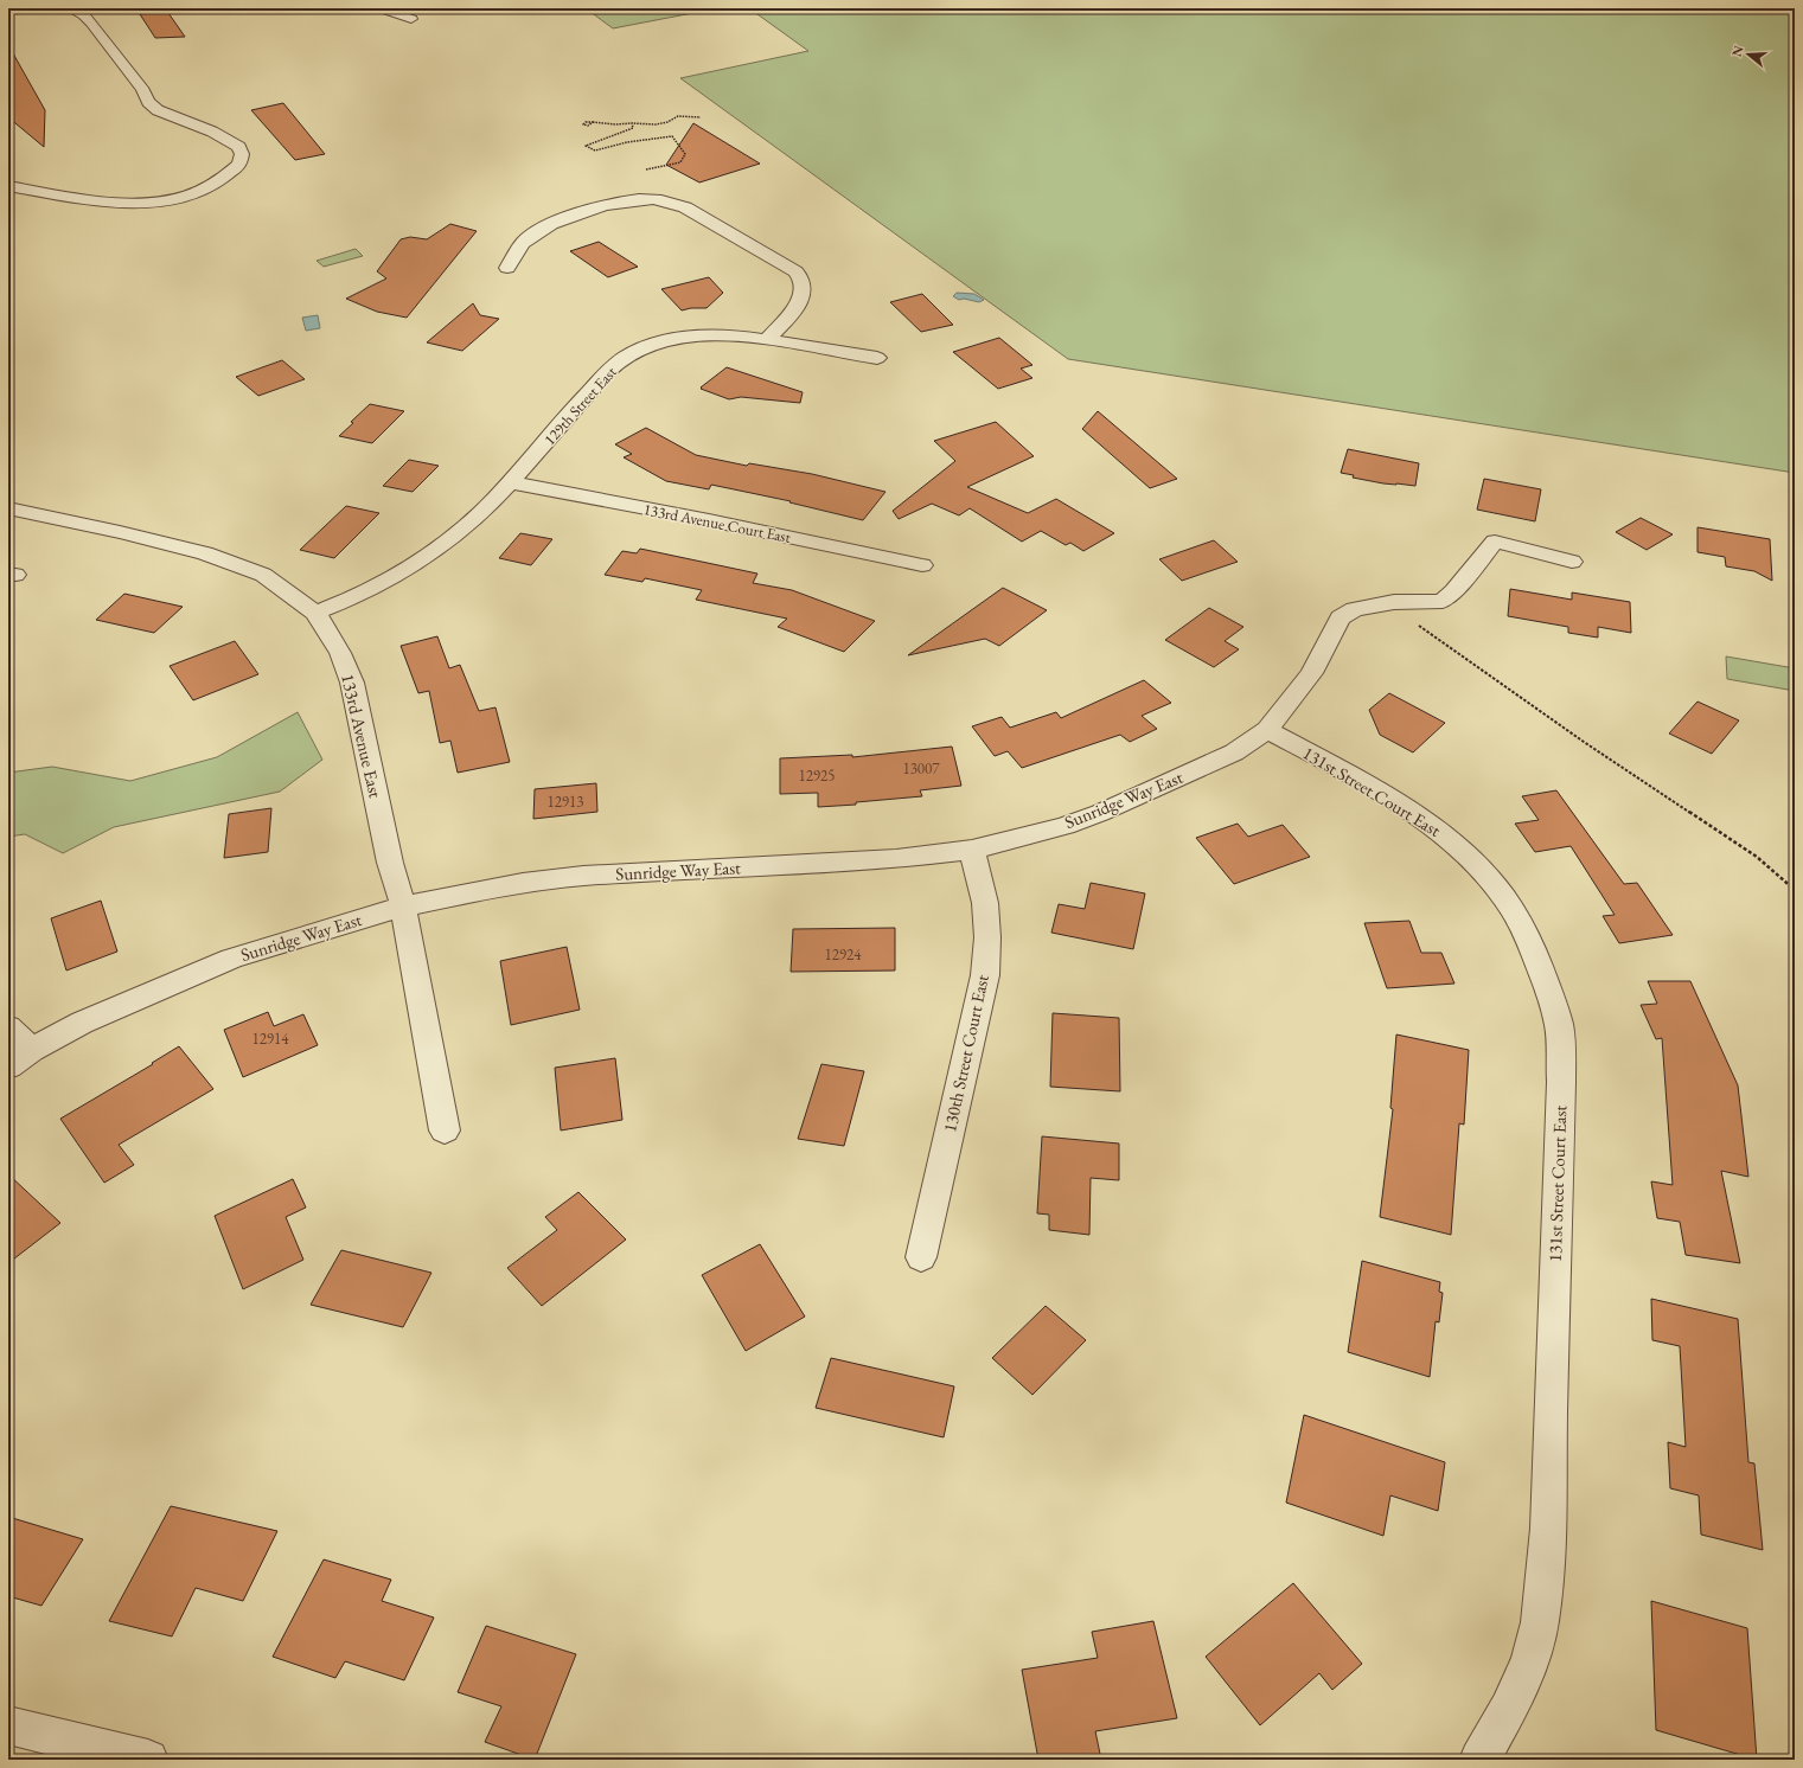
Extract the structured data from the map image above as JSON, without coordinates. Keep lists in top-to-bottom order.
{
  "streets": {
    "street": [
      "129th Street East",
      "133rd Avenue Court East",
      "133rd Avenue East",
      "131st Street Court East",
      "Sunridge Way East",
      "130th Street Court East"
    ]
  },
  "crossings": [
    ["129th Street East", "133rd Avenue Court East"],
    ["129th Street East", "133rd Avenue East"],
    ["133rd Avenue East", "Sunridge Way East"],
    ["131st Street Court East", "Sunridge Way East"],
    ["Sunridge Way East", "130th Street Court East"]
  ],
  "house_numbers": [
    "13007",
    "12925",
    "12913",
    "12924",
    "12914"
  ],
  "north": "left"
}
